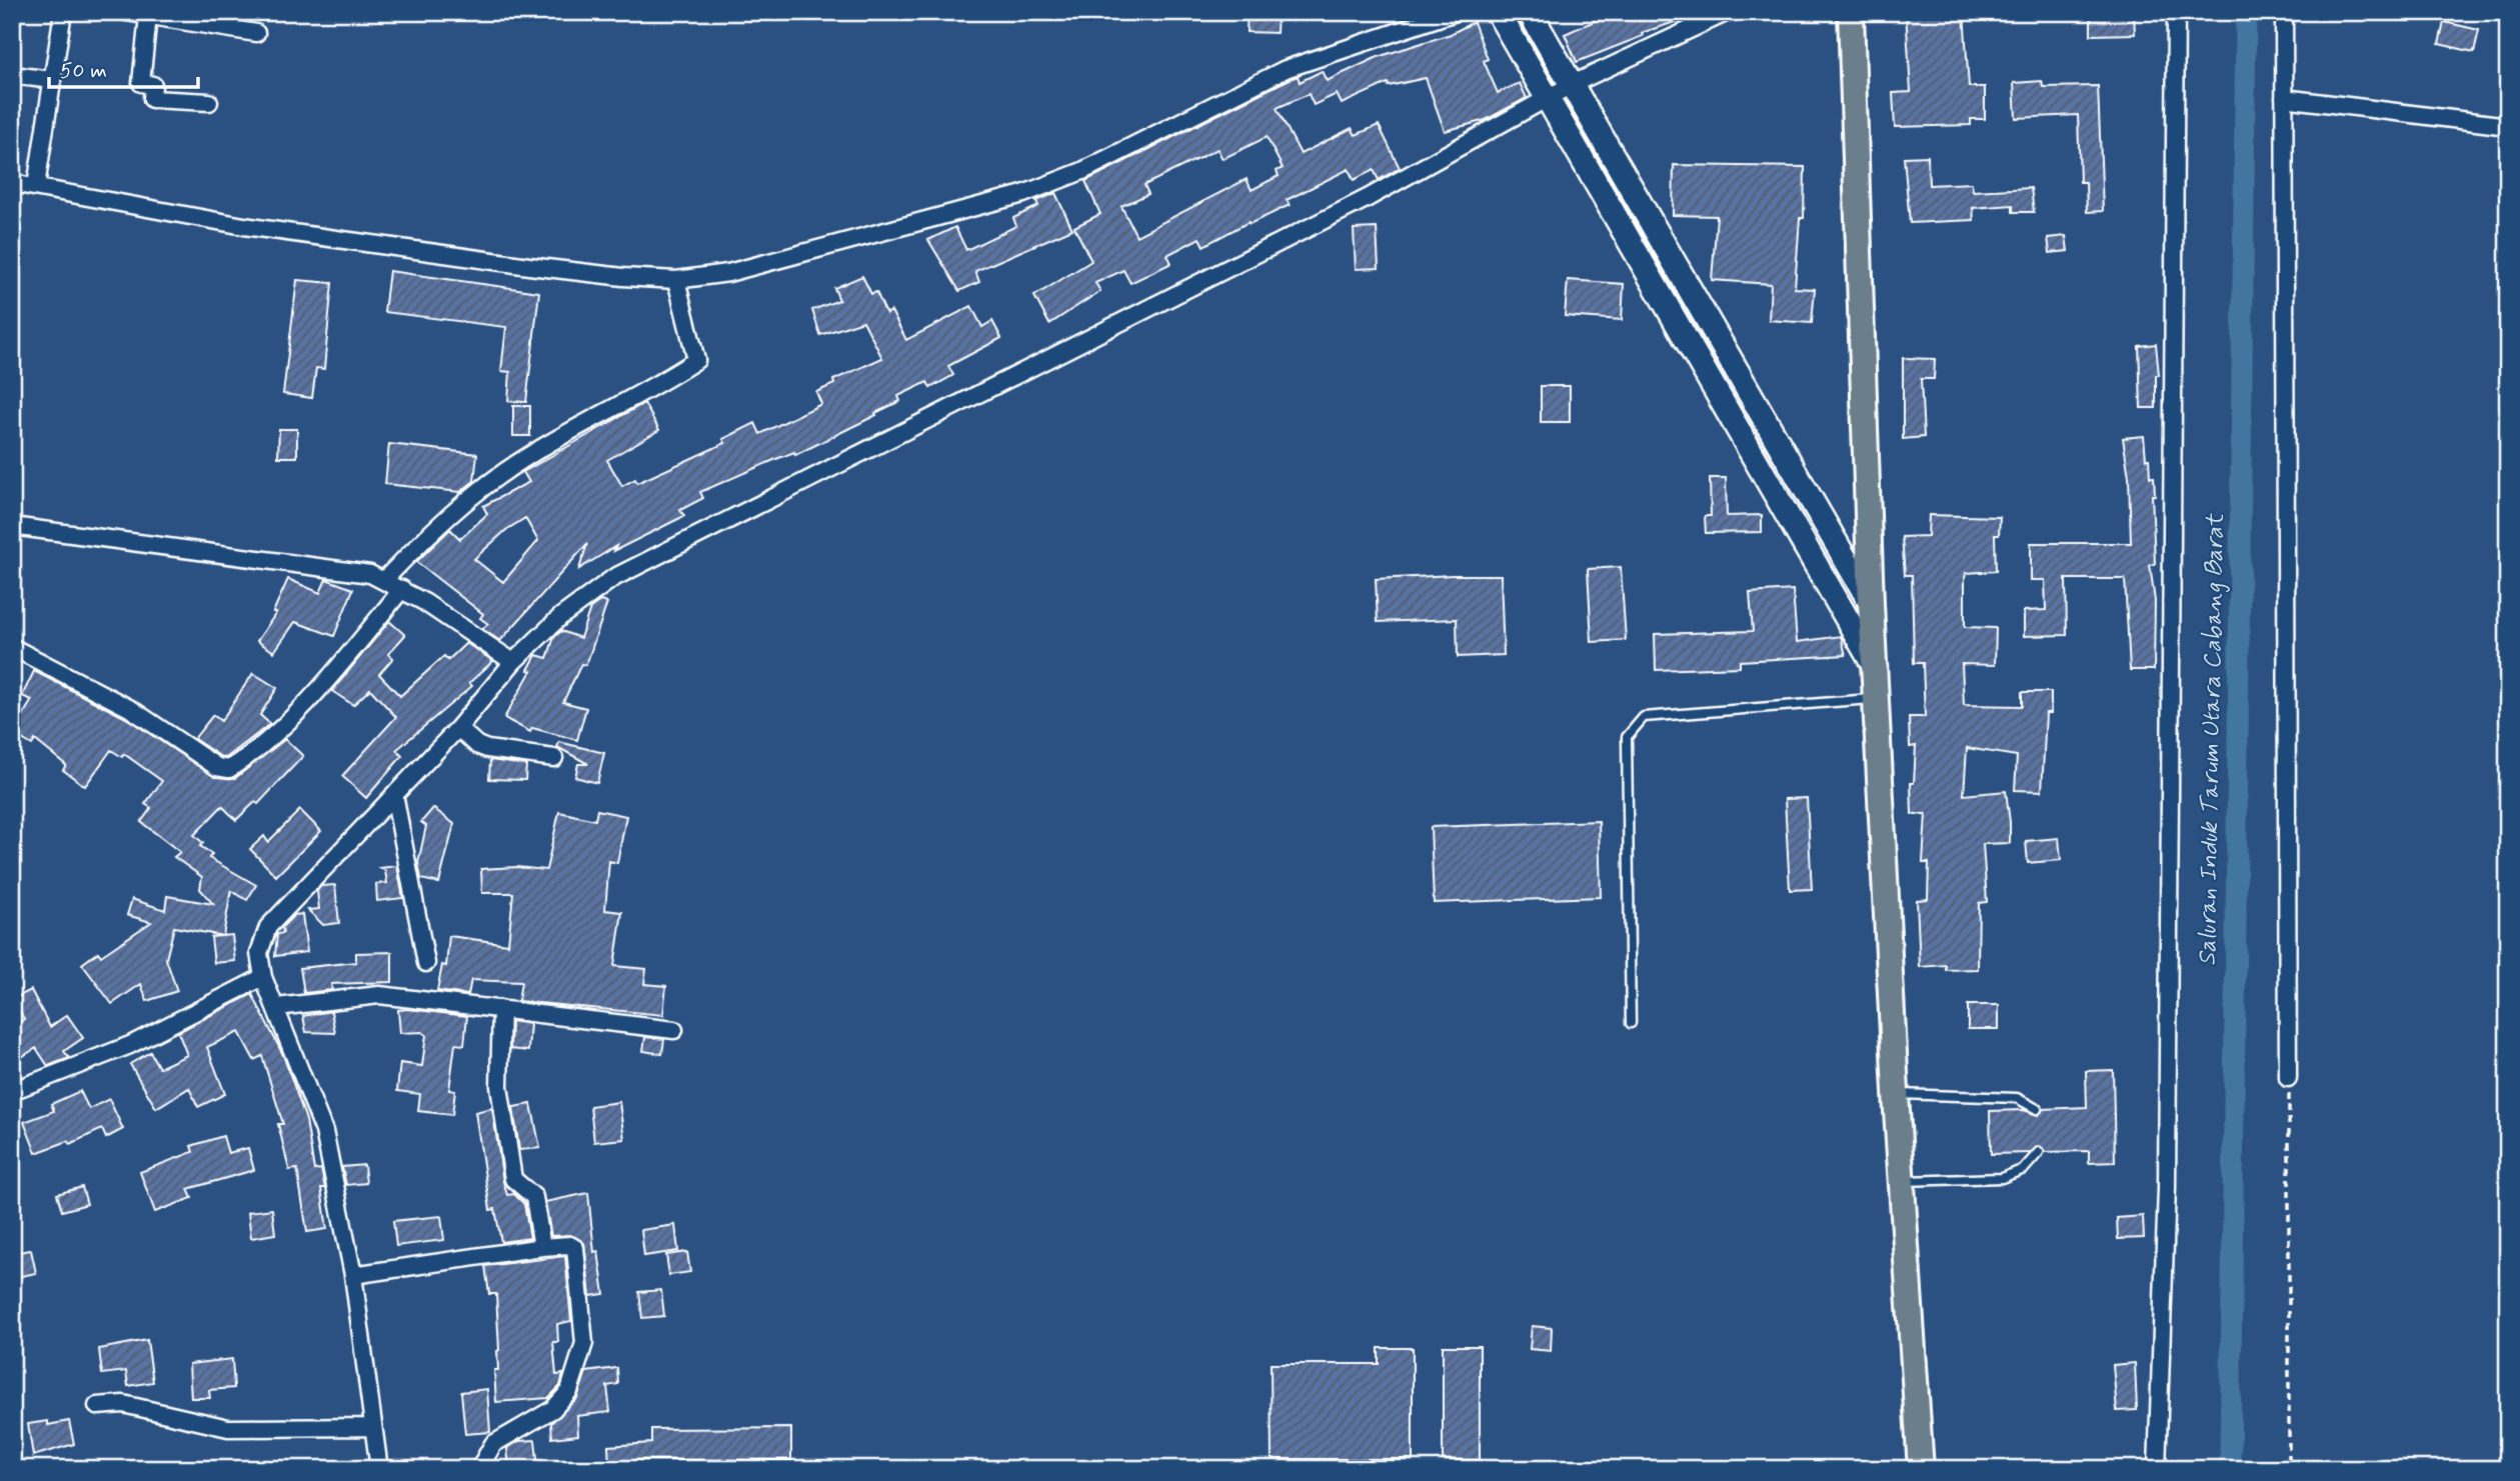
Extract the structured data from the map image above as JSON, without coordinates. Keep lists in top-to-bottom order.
{
  "water": ["Saluran Induk Tarum Utara Cabang Barat"],
  "scale_bar": "50 m"
}
